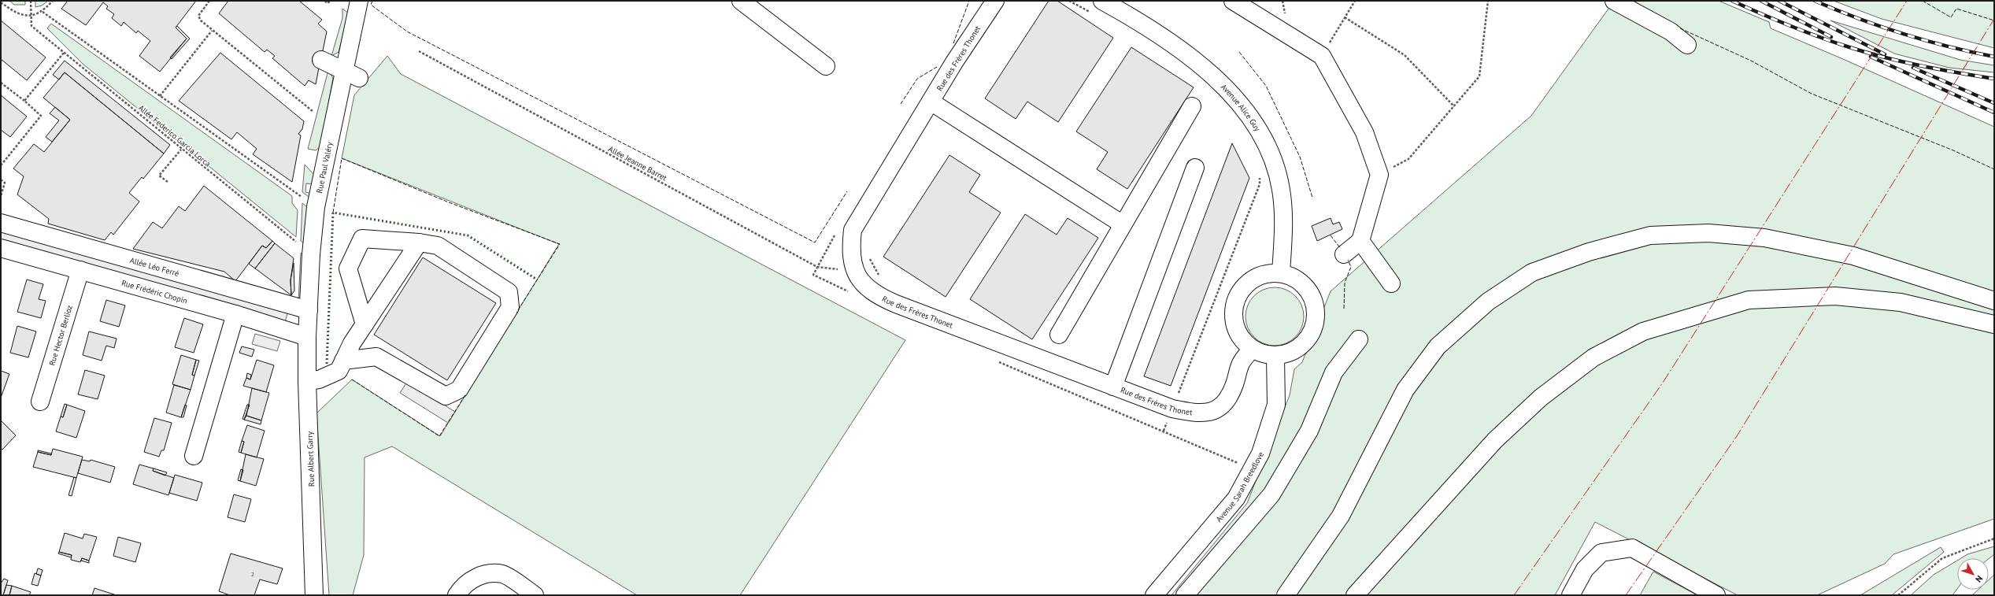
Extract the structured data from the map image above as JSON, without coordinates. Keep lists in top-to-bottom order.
{
  "streets": {
    "main road": [
      "Rue des Frères Thonet",
      "Avenue Alice Guy",
      "Rue Paul Valéry",
      "Allée Léo Ferré",
      "Rue Frédéric Chopin",
      "Rue Hector Berlioz",
      "Rue Albert Garry",
      "Avenue Sarah Breedlove"
    ],
    "path": ["Allée Federico Garcia Lorca", "Allée Jeanne Barret"]
  },
  "crossings": [
    ["Rue des Frères Thonet", "Avenue Alice Guy"],
    ["Rue des Frères Thonet", "Allée Jeanne Barret"],
    ["Rue des Frères Thonet", "Avenue Sarah Breedlove"],
    ["Avenue Alice Guy", "Avenue Sarah Breedlove"],
    ["Allée Federico Garcia Lorca", "Rue Paul Valéry"],
    ["Rue Paul Valéry", "Allée Léo Ferré"],
    ["Rue Paul Valéry", "Rue Frédéric Chopin"],
    ["Rue Paul Valéry", "Rue Albert Garry"],
    ["Rue Frédéric Chopin", "Rue Hector Berlioz"],
    ["Rue Frédéric Chopin", "Rue Albert Garry"]
  ],
  "house_numbers": ["2"],
  "north": "bottom right"
}
